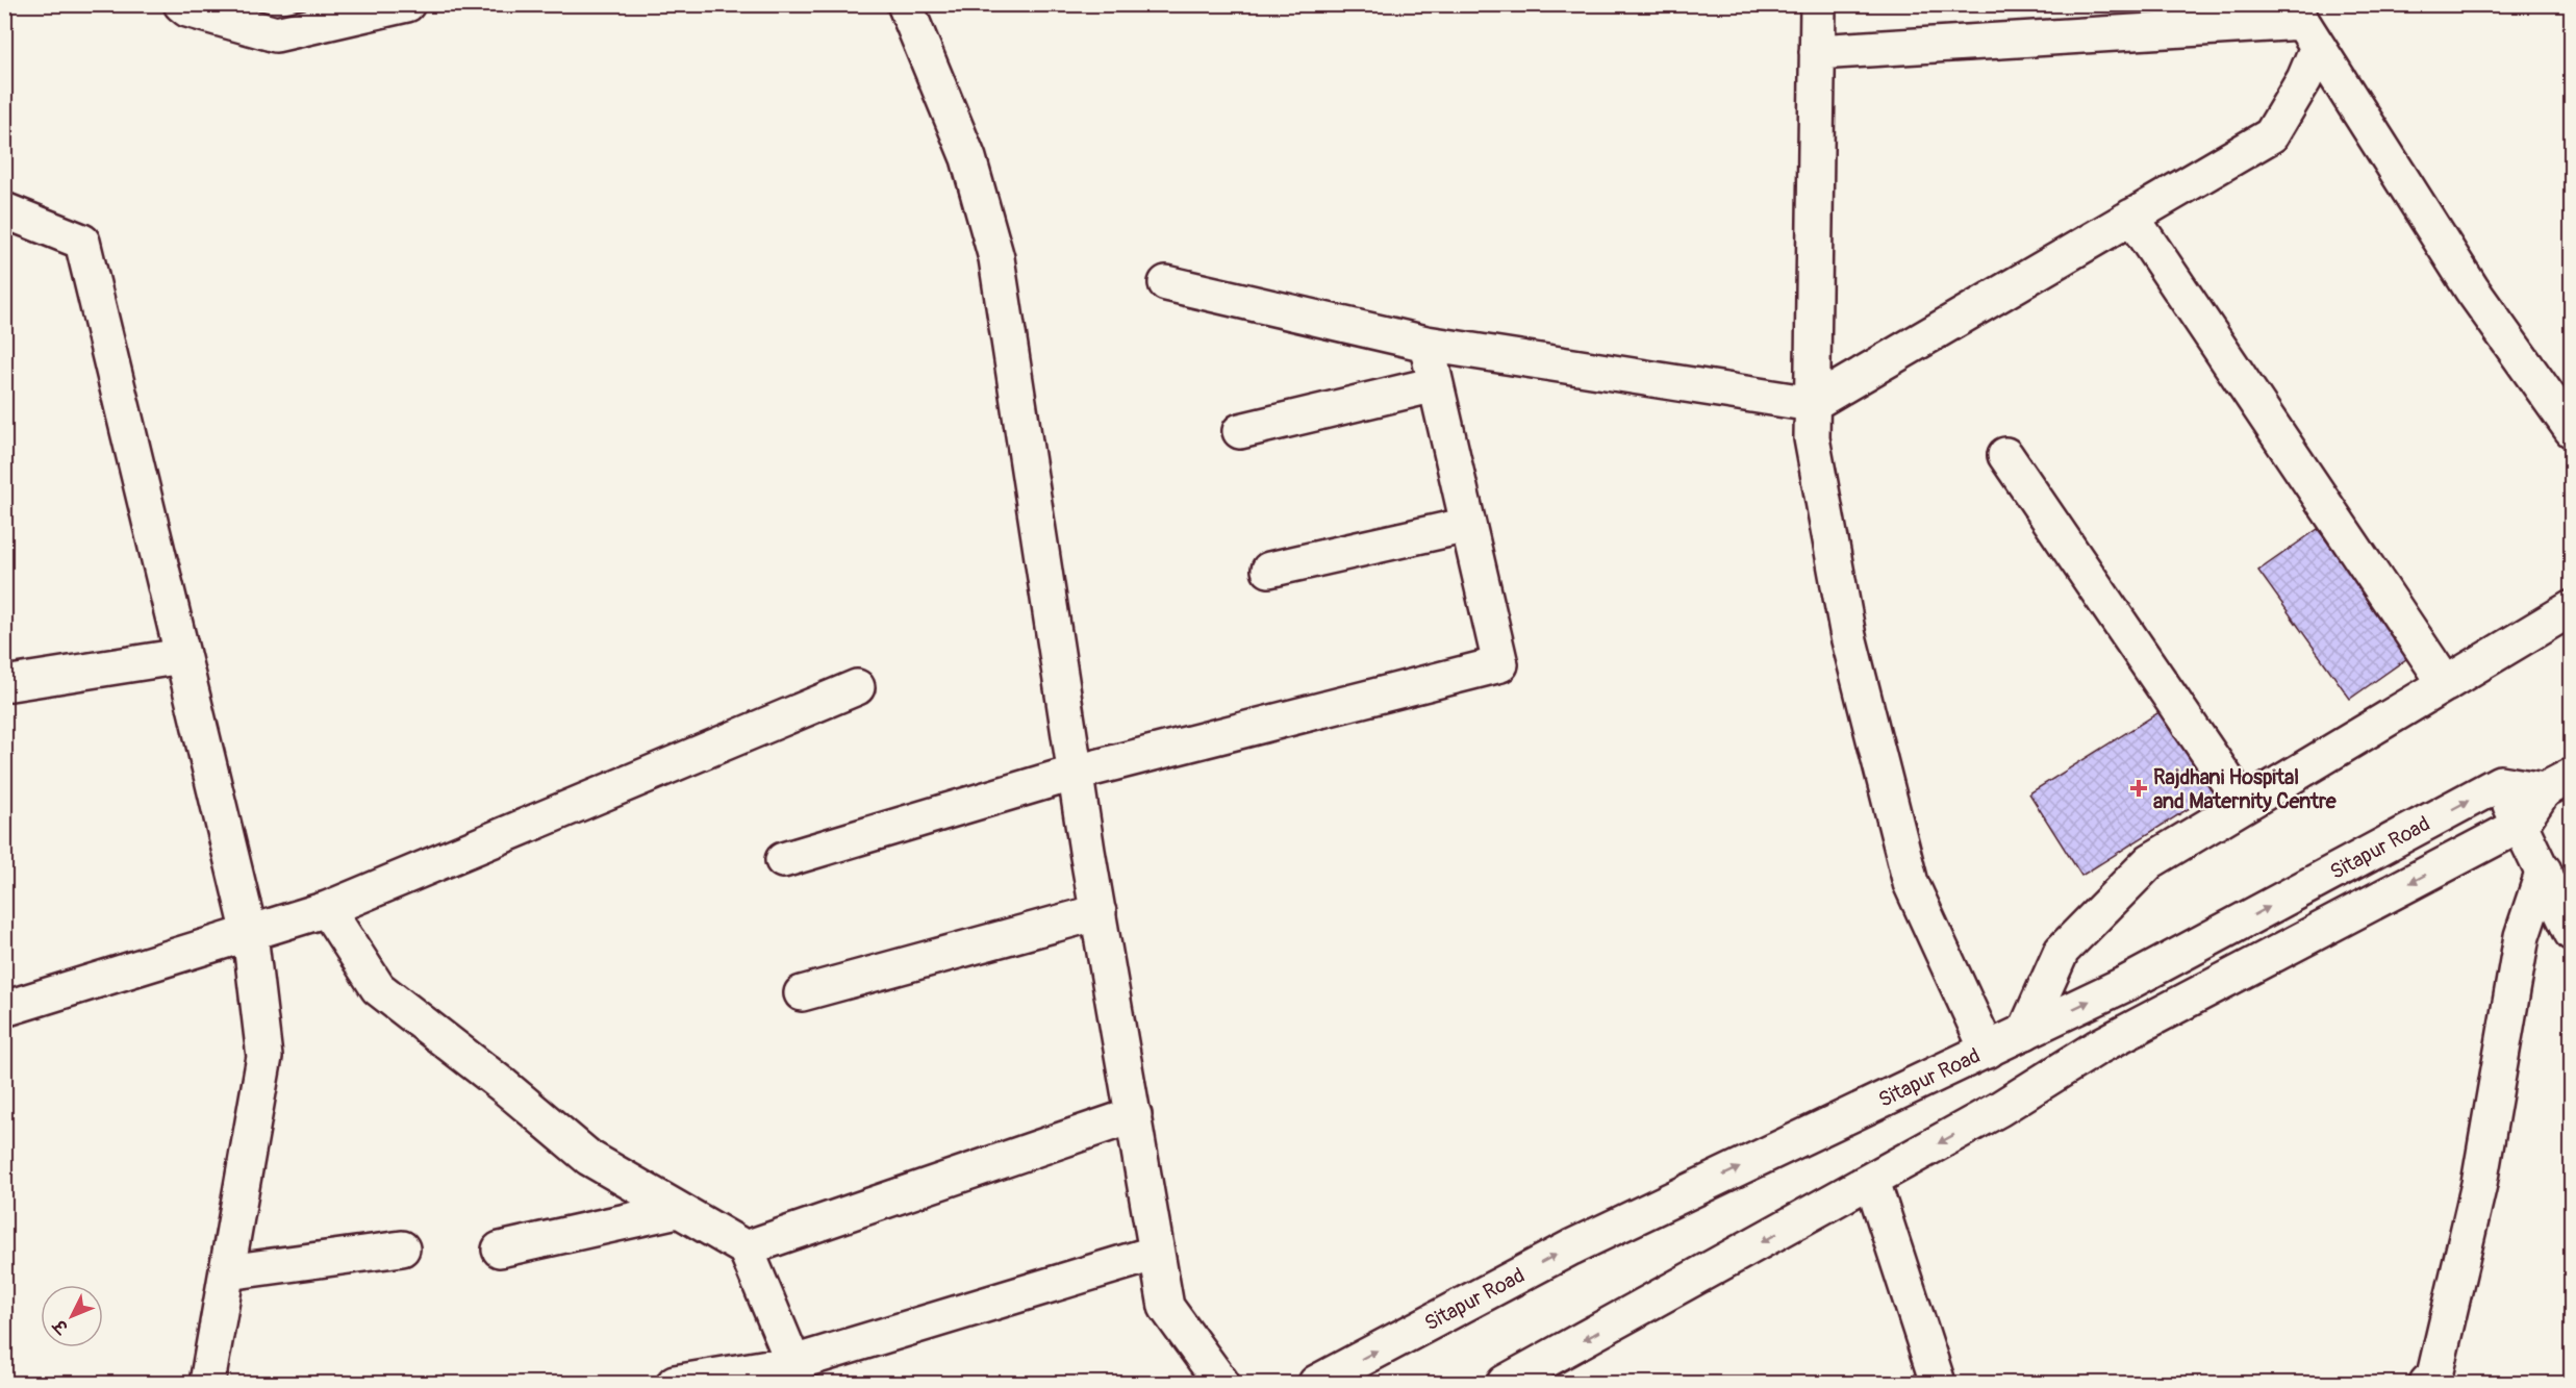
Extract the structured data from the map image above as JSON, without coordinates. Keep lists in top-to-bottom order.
{
  "streets": {
    "street": ["Sitapur Road"]
  },
  "places": {
    "health": ["Rajdhani Hospital and Maternity Centre"]
  },
  "north": "bottom left"
}
